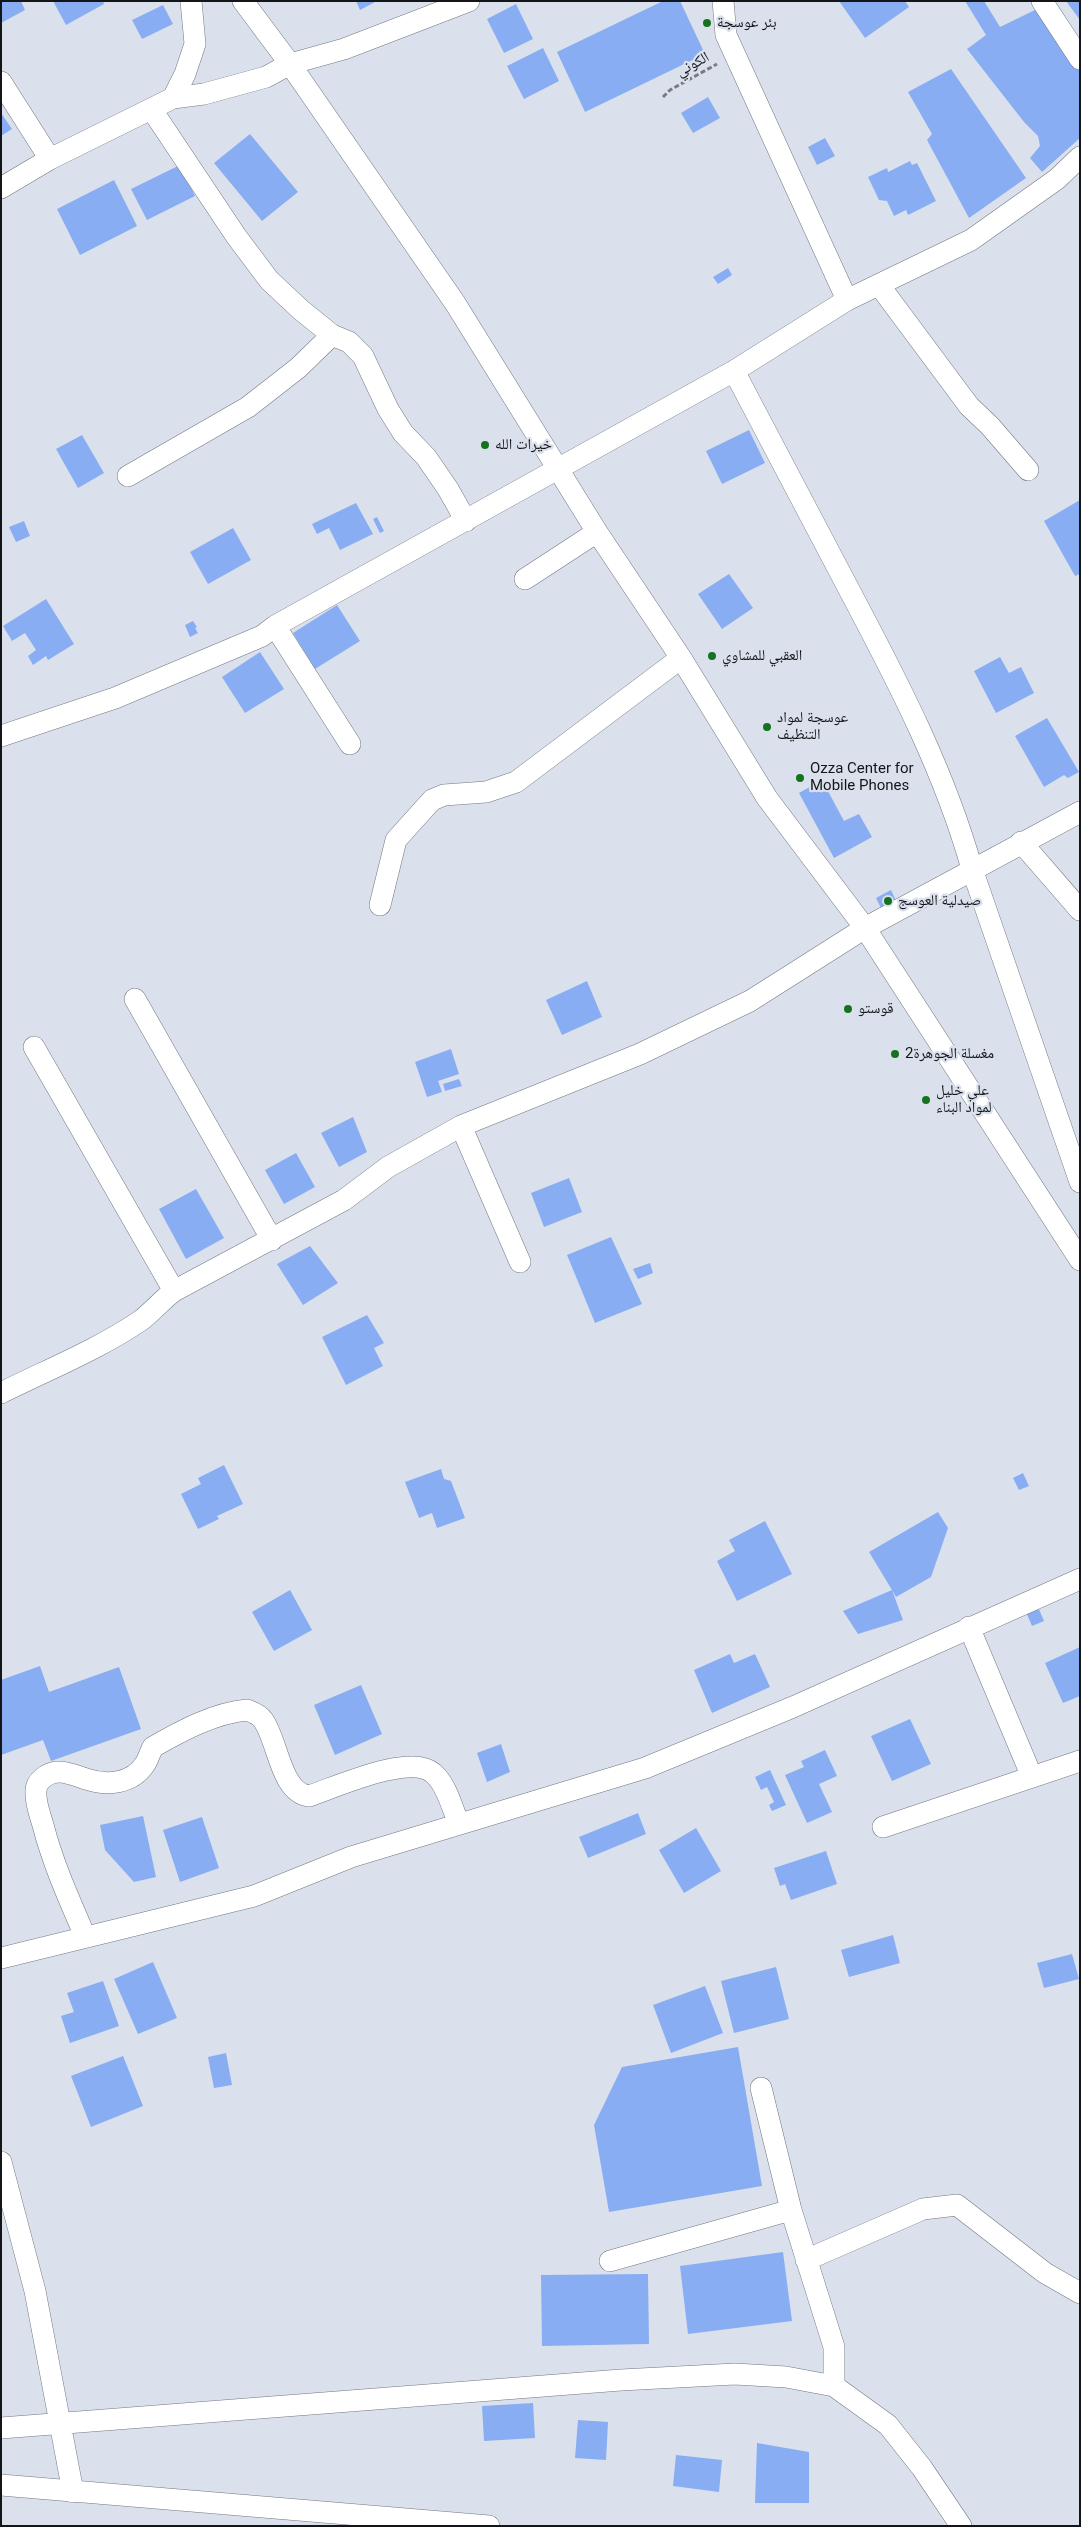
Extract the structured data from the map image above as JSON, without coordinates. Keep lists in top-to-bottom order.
{
  "streets": {
    "path": ["الكوني"]
  },
  "places": [
    "بئر عوسجة",
    "خيرات الله",
    "العقبي للمشاوي",
    "عوسجة لمواد التنظيف",
    "Ozza Center for Mobile Phones",
    "صيدلية العوسج",
    "قوستو",
    "مغسلة الجوهرة2",
    "علي خليل لمواد البناء"
  ]
}
